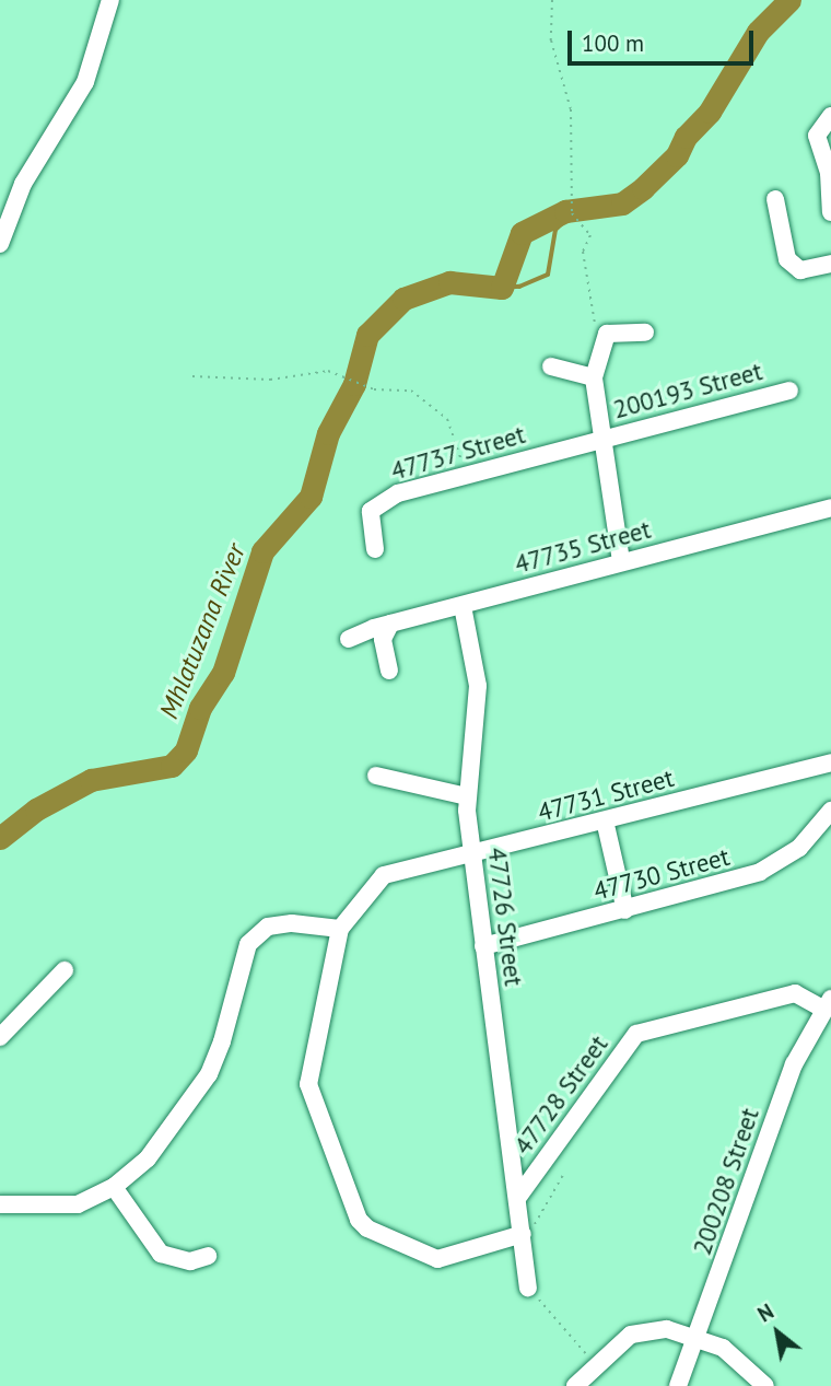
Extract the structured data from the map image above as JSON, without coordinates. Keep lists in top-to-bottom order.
{
  "streets": {
    "street": [
      "200193 Street",
      "47737 Street",
      "47735 Street",
      "47731 Street",
      "47730 Street",
      "47726 Street",
      "47728 Street",
      "200208 Street"
    ]
  },
  "crossings": [
    ["200193 Street", "47737 Street"],
    ["47735 Street", "47726 Street"],
    ["47731 Street", "47726 Street"],
    ["47730 Street", "47726 Street"],
    ["47726 Street", "47728 Street"],
    ["47728 Street", "200208 Street"]
  ],
  "water": ["Mhlatuzana River"],
  "scale_bar": "100 m",
  "north": "top left"
}
